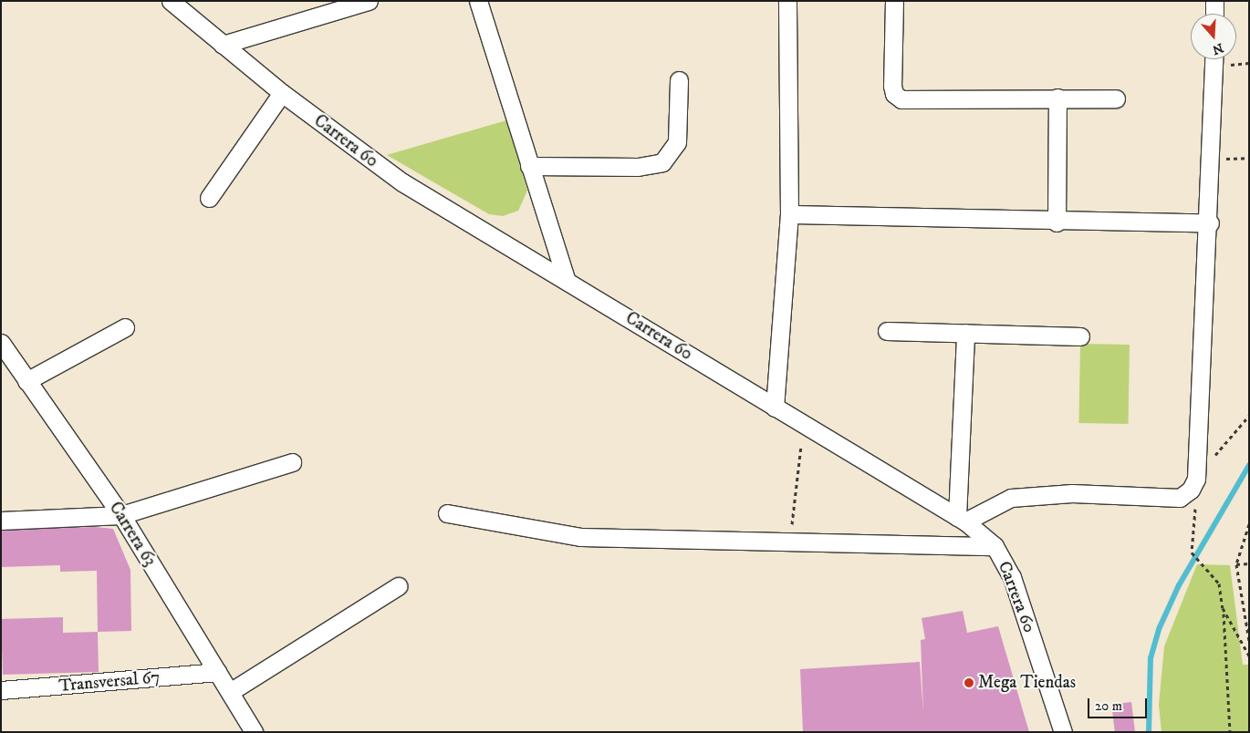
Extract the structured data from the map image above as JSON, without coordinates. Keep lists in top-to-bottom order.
{
  "streets": {
    "street": ["Carrera 60", "Carrera 63", "Transversal 67"]
  },
  "crossings": [
    ["Carrera 63", "Transversal 67"]
  ],
  "places": ["Mega Tiendas"],
  "scale_bar": "20 m",
  "north": "bottom"
}
